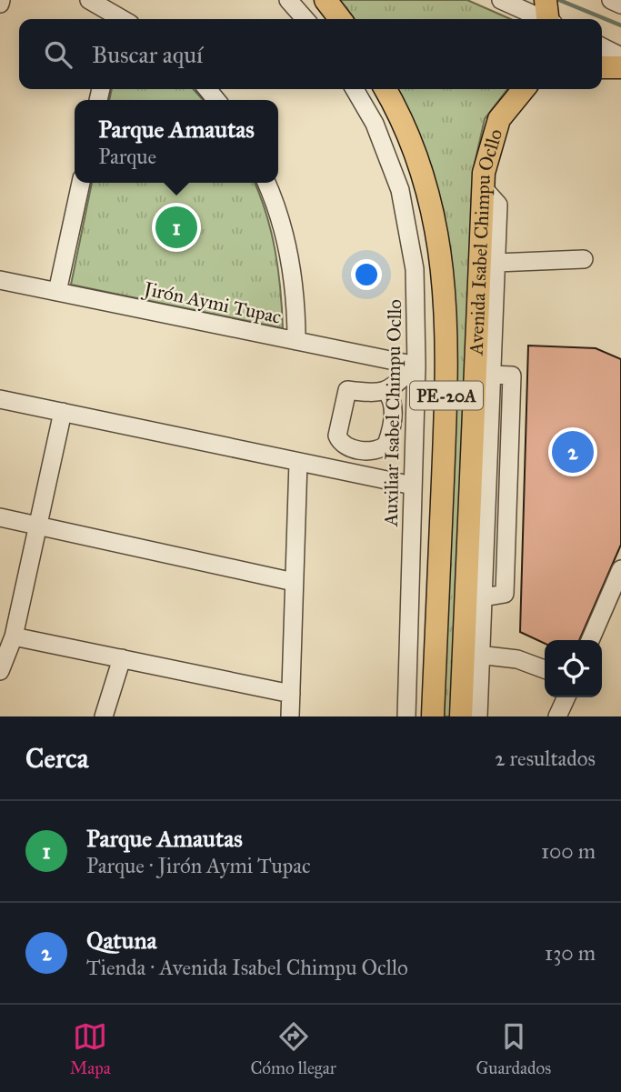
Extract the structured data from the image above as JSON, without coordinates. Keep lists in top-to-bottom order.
{
  "streets": {
    "main road": ["Avenida Isabel Chimpu Ocllo", "PE-20A"],
    "street": ["Jirón Aymi Tupac", "Auxiliar Isabel Chimpu Ocllo"]
  },
  "crossings": [
    ["Jirón Aymi Tupac", "Auxiliar Isabel Chimpu Ocllo"]
  ],
  "page": {
    "search": "Buscar aquí",
    "popup": ["Parque Amautas", "Parque"],
    "pins": ["1", "2"],
    "heading": ["Cerca", "2 resultados"],
    "list": [
      {
        "mark": "1",
        "name": "Parque Amautas",
        "note": "Parque · Jirón Aymi Tupac",
        "value": "100 m"
      },
      {
        "mark": "2",
        "name": "Qatuna",
        "note": "Tienda · Avenida Isabel Chimpu Ocllo",
        "value": "130 m"
      }
    ],
    "nav": ["Mapa", "Cómo llegar", "Guardados"]
  }
}
